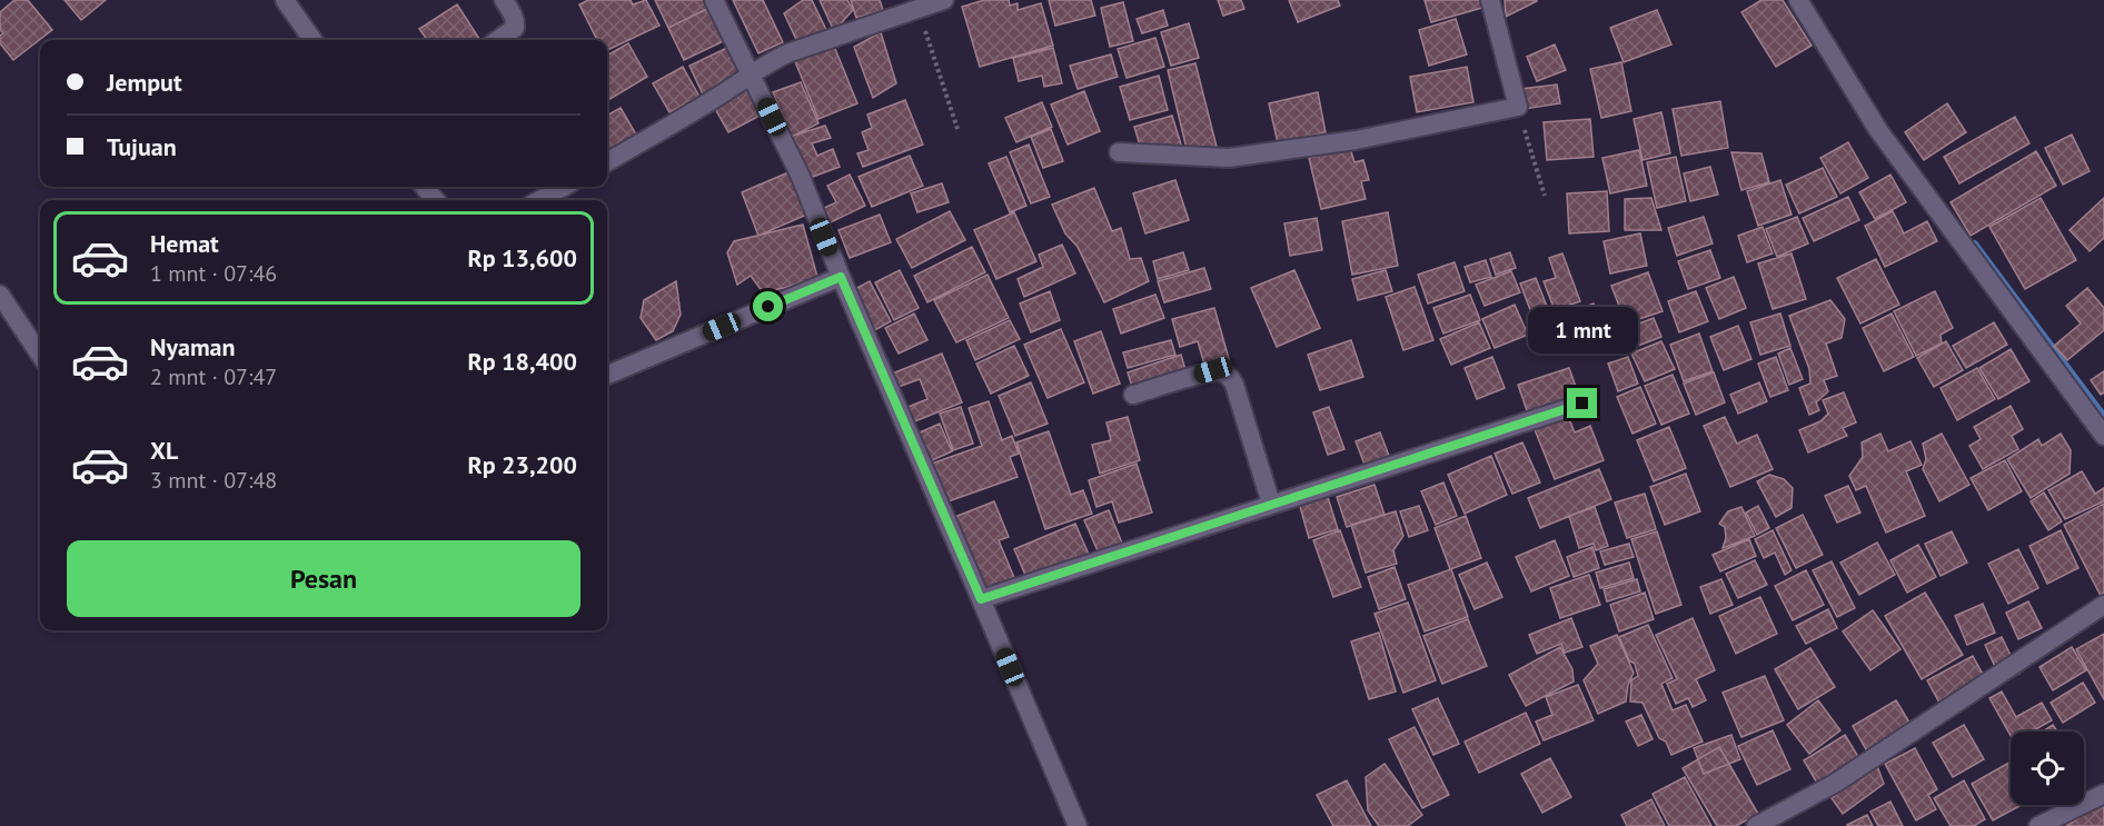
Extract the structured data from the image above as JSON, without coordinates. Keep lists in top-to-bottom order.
{
  "page": {
    "banner": ["Jemput", "Tujuan"],
    "list": [
      {
        "name": "Hemat",
        "note": "1 mnt · 07:46",
        "value": "Rp 13,600"
      },
      {
        "name": "Nyaman",
        "note": "2 mnt · 07:47",
        "value": "Rp 18,400"
      },
      {
        "name": "XL",
        "note": "3 mnt · 07:48",
        "value": "Rp 23,200"
      }
    ],
    "bubble": "1 mnt",
    "buttons": "Pesan"
  }
}
